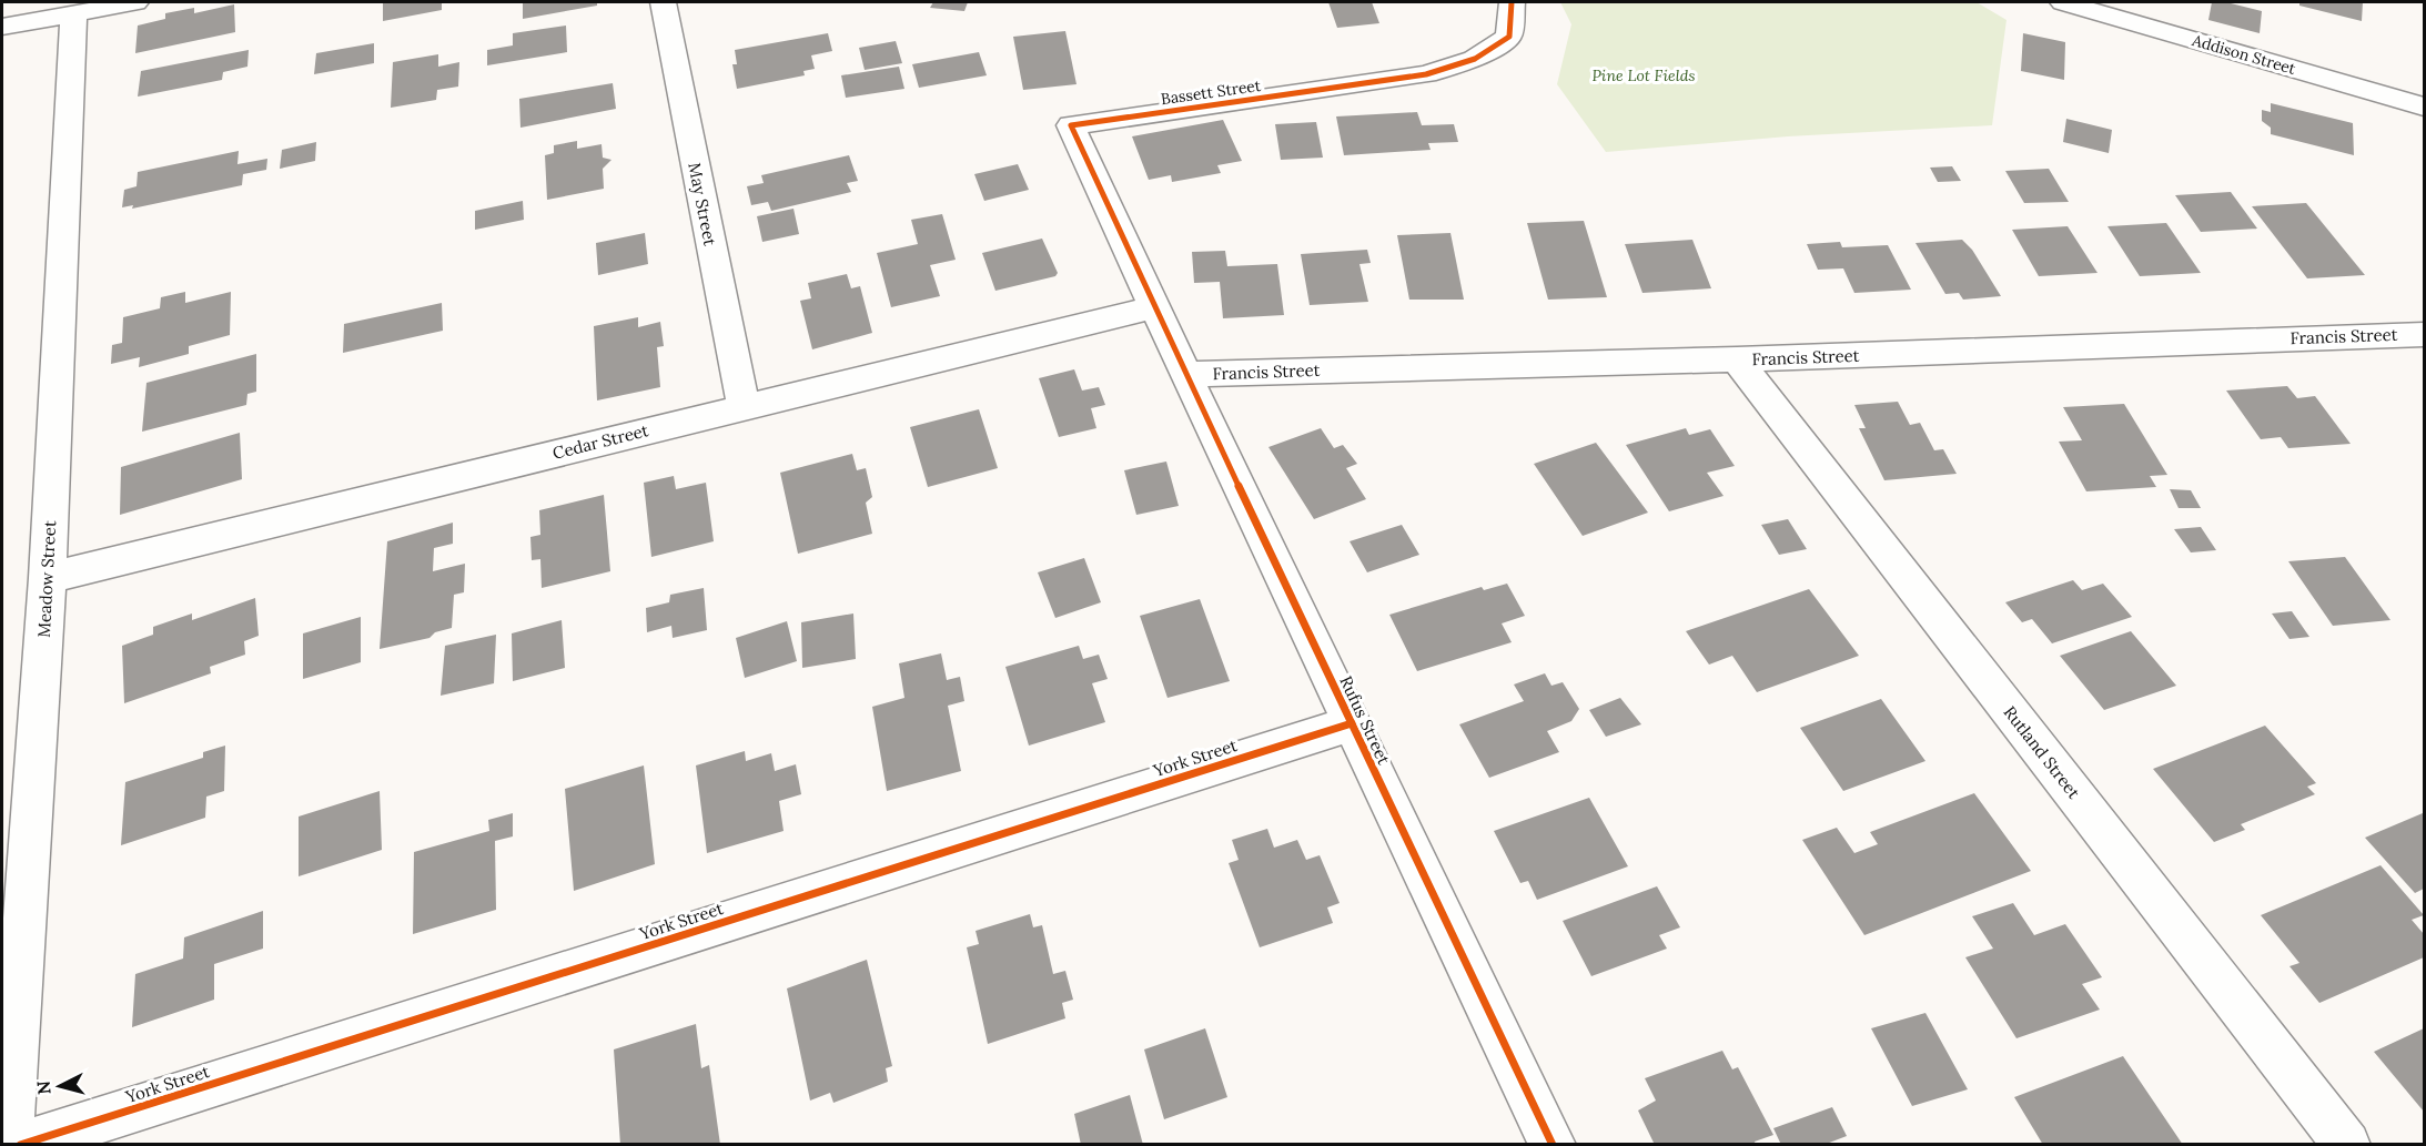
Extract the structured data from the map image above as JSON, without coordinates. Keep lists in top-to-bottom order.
{
  "streets": {
    "street": [
      "Addison Street",
      "Bassett Street",
      "May Street",
      "Francis Street",
      "Cedar Street",
      "Meadow Street",
      "Rufus Street",
      "Rutland Street",
      "York Street"
    ]
  },
  "crossings": [
    ["Bassett Street", "Cedar Street"],
    ["Bassett Street", "Rufus Street"],
    ["May Street", "Cedar Street"],
    ["Francis Street", "Rufus Street"],
    ["Francis Street", "Rutland Street"],
    ["Cedar Street", "Meadow Street"],
    ["Cedar Street", "Rufus Street"],
    ["Rufus Street", "York Street"]
  ],
  "parks": ["Pine Lot Fields"],
  "north": "left"
}
